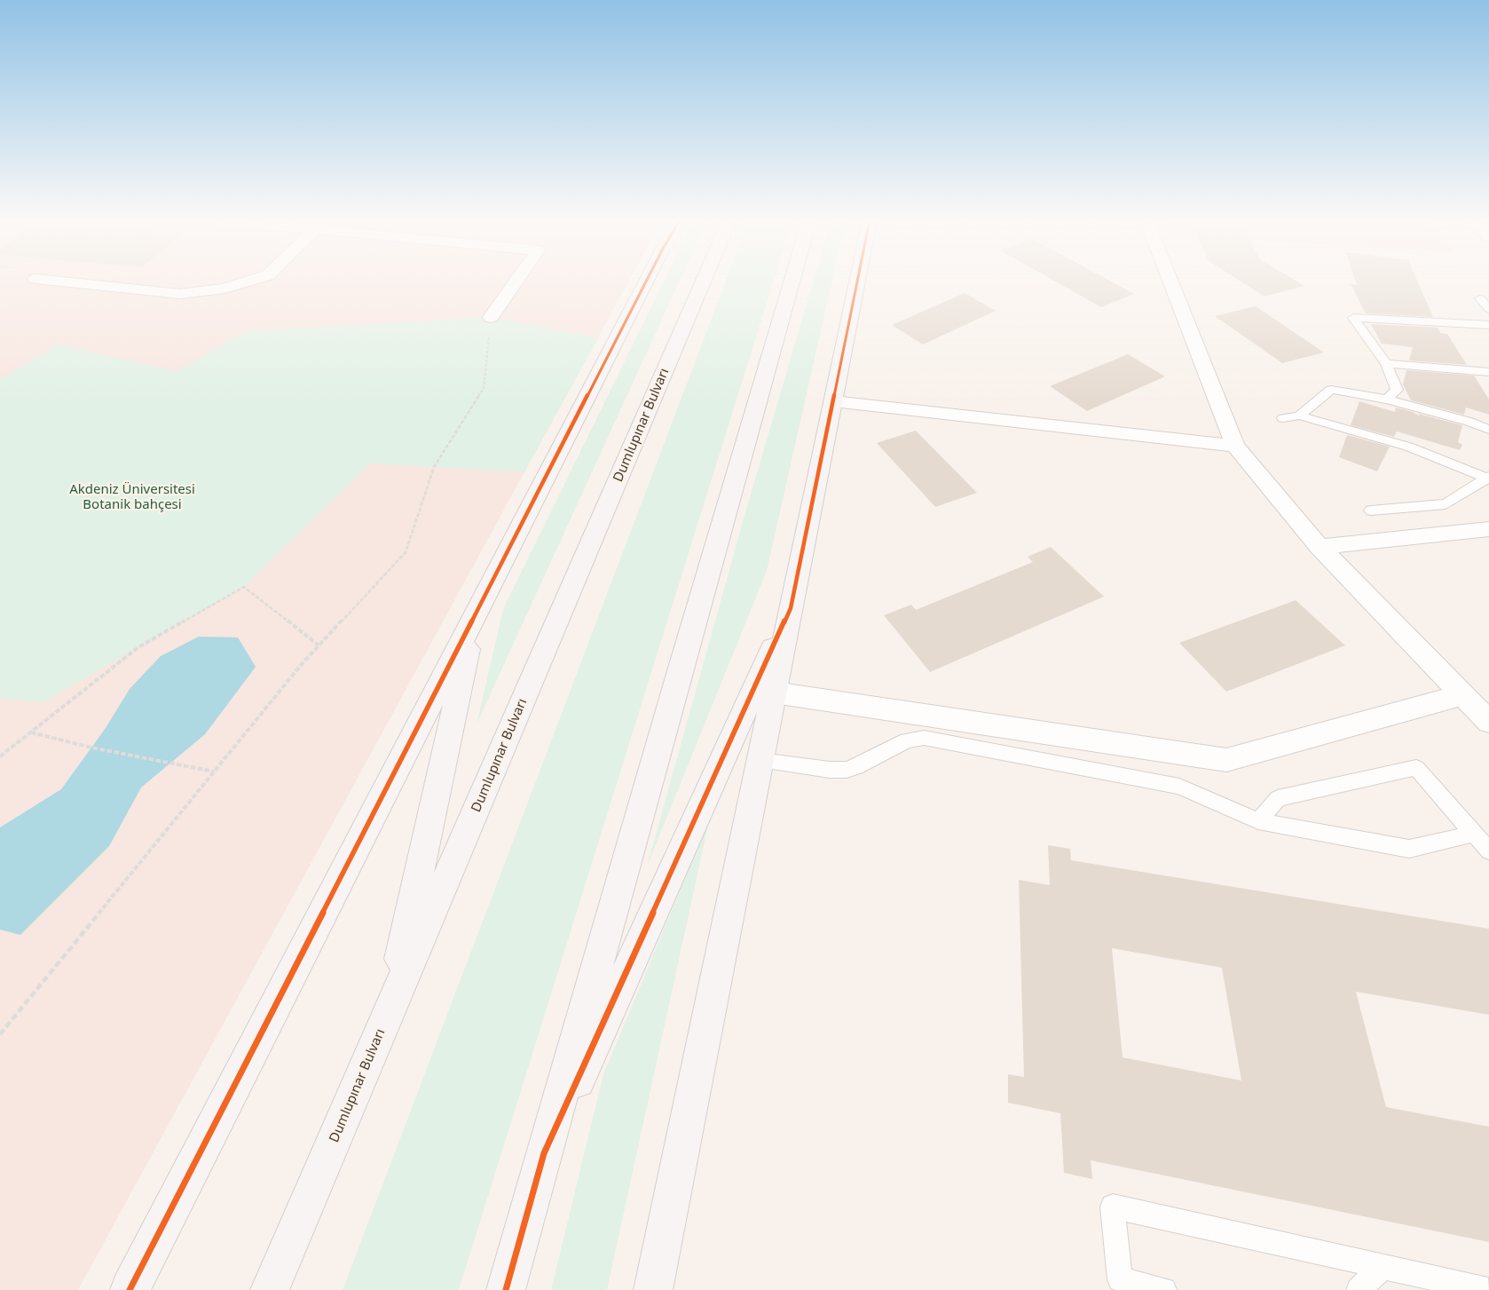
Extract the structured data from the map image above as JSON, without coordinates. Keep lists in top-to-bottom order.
{
  "streets": {
    "main road": ["Dumlupınar Bulvarı"]
  },
  "parks": ["Akdeniz Üniversitesi Botanik bahçesi"]
}
